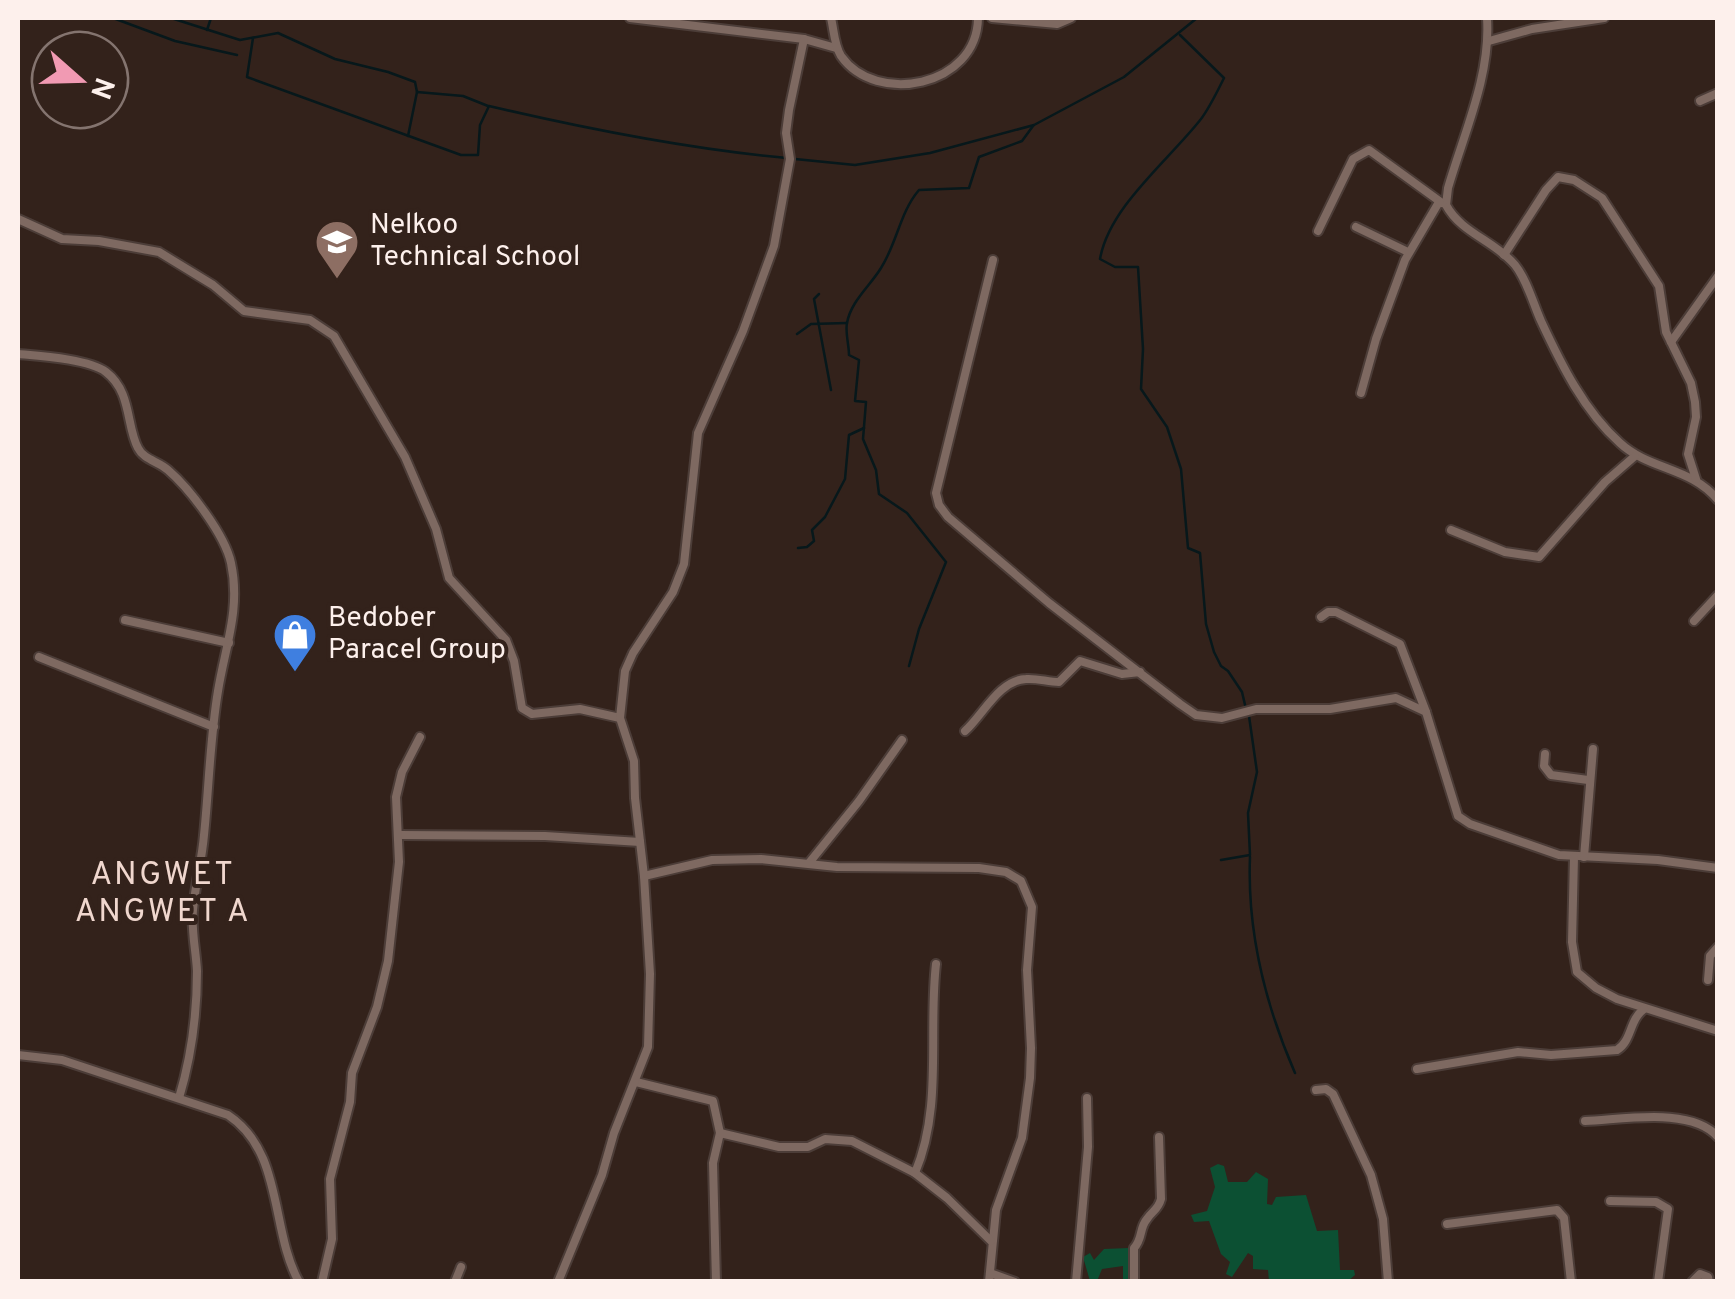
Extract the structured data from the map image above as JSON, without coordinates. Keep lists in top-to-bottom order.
{
  "districts": ["ANGWET ANGWET A"],
  "places": {
    "school or university": ["Nelkoo Technical School"],
    "shop": ["Bedober Paracel Group"]
  },
  "north": "right"
}
